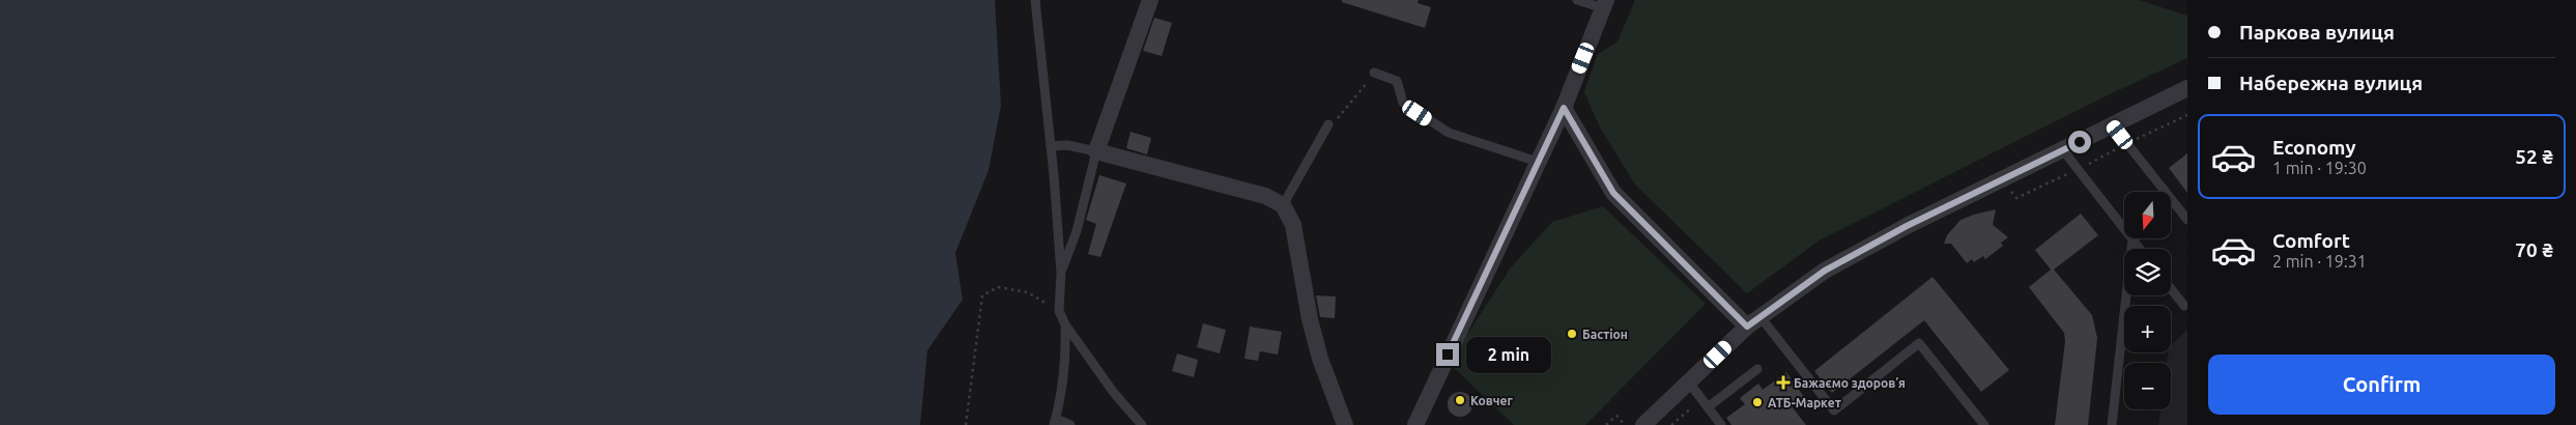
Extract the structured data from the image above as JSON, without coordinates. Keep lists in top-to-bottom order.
{
  "places": {
    "other": ["Бастіон", "Ковчег", "АТБ-Маркет"],
    "health": ["Бажаємо здоровʼя"]
  },
  "north": "bottom",
  "page": {
    "banner": ["Паркова вулиця", "Набережна вулиця"],
    "list": [
      {
        "name": "Economy",
        "note": "1 min · 19:30",
        "value": "52 ₴"
      },
      {
        "name": "Comfort",
        "note": "2 min · 19:31",
        "value": "70 ₴"
      }
    ],
    "map_buttons": ["+", "−"],
    "bubble": "2 min",
    "buttons": "Confirm"
  }
}
